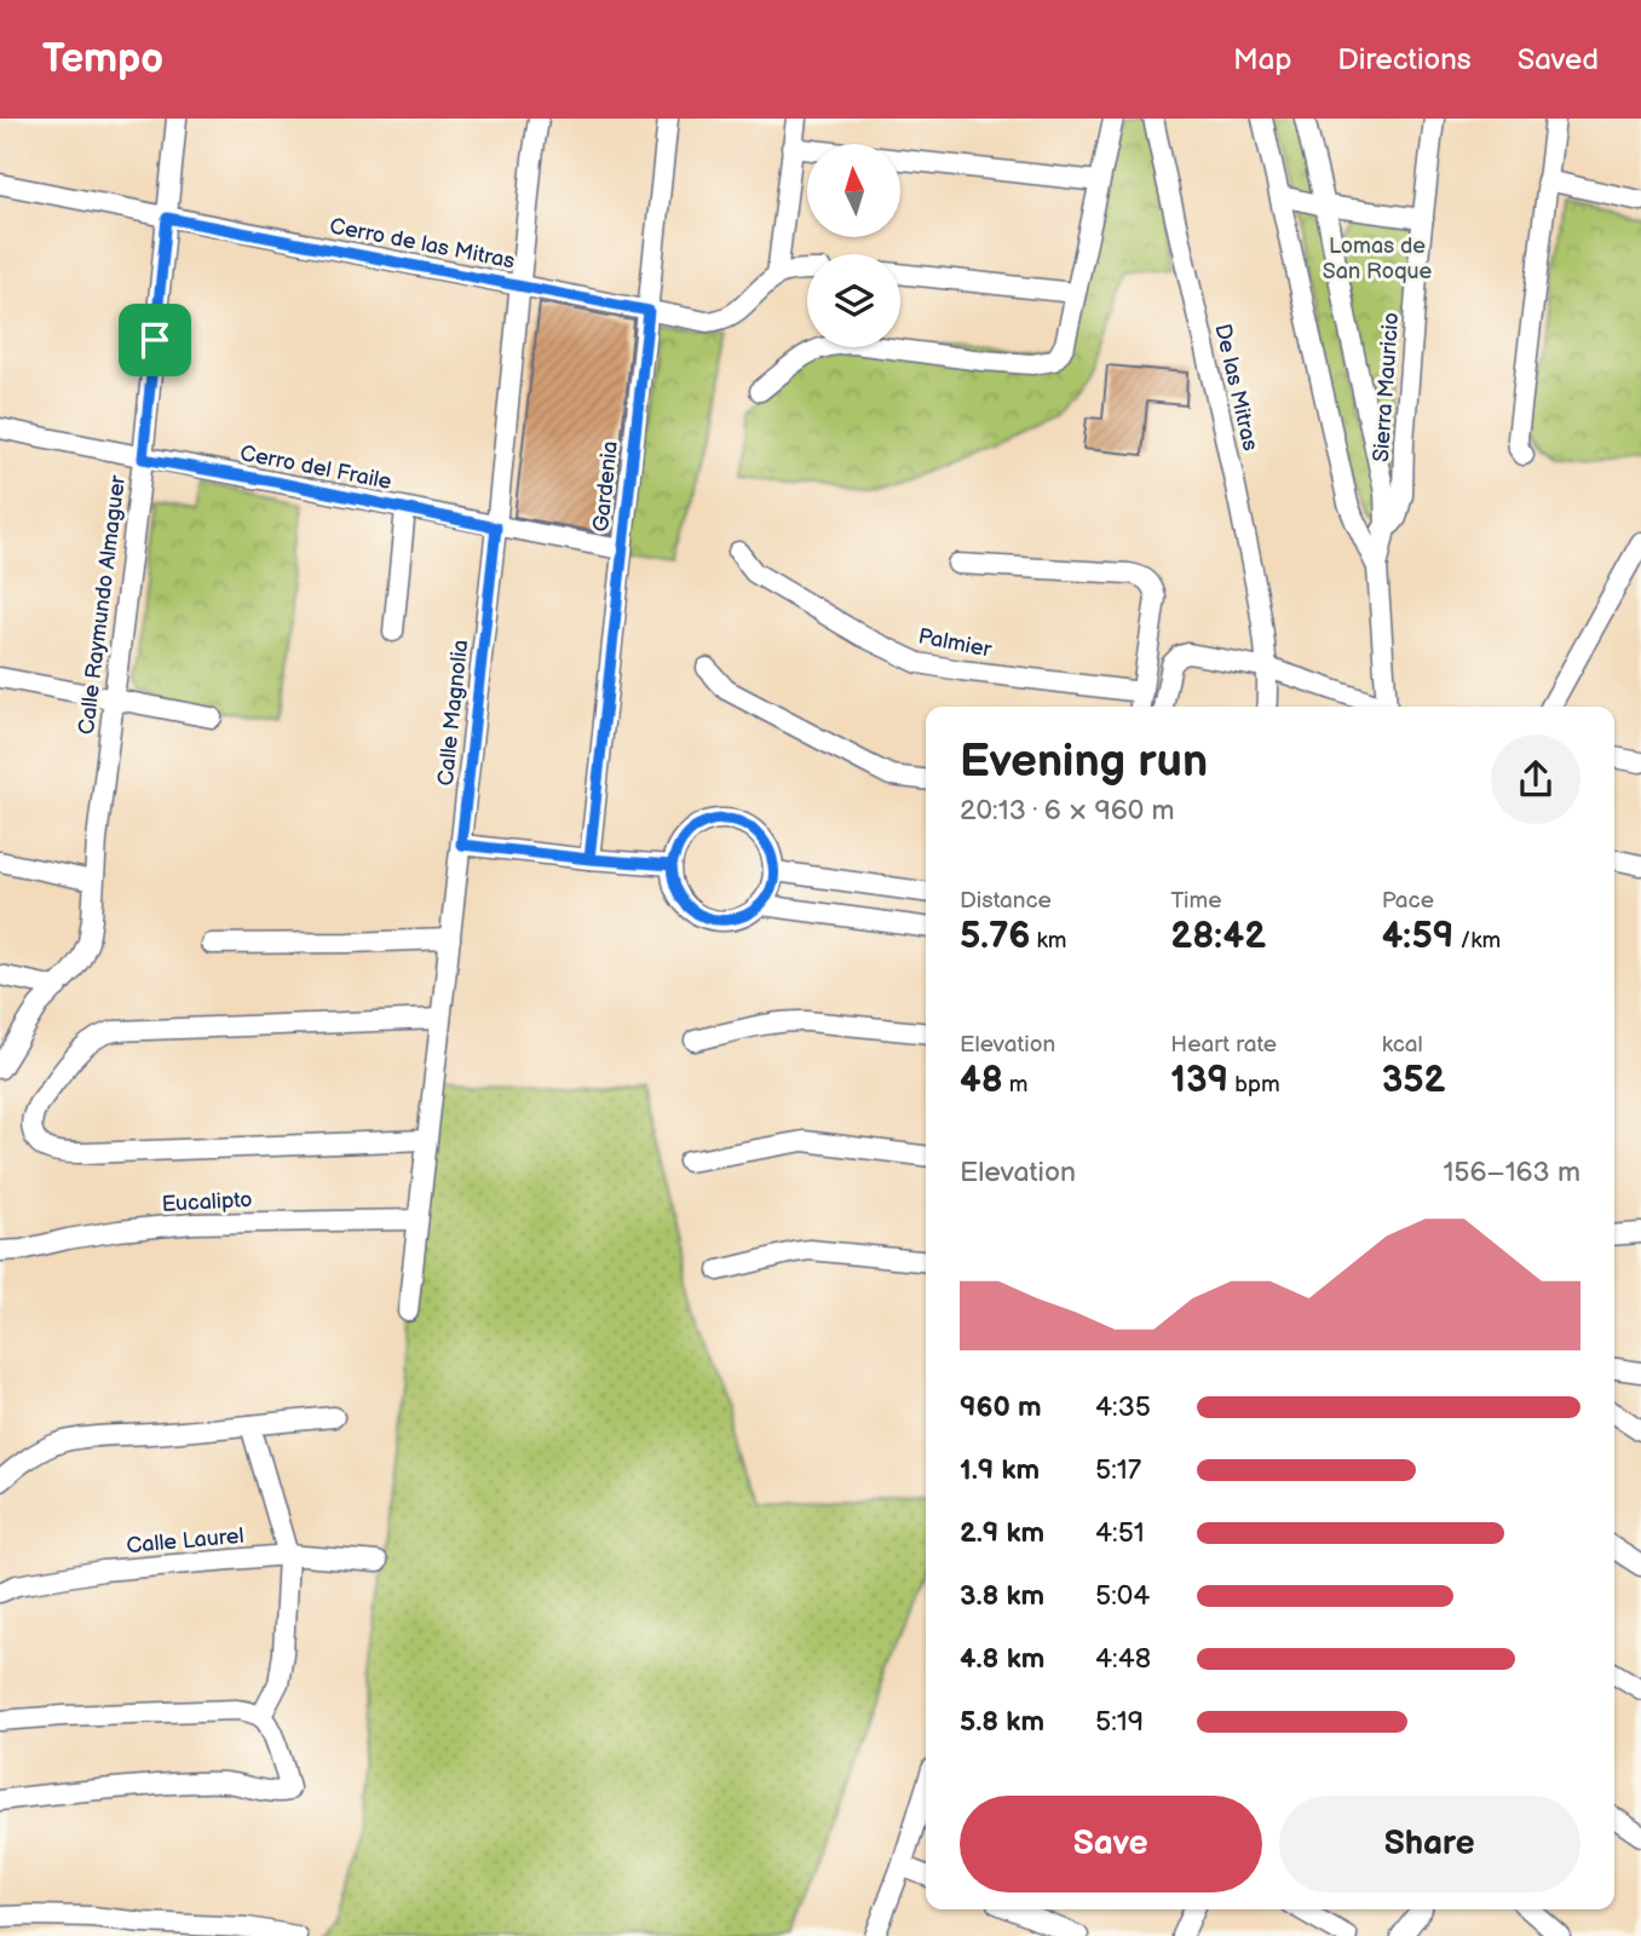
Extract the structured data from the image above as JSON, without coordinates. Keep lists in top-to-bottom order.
{
  "streets": {
    "street": [
      "Cerro de las Mitras",
      "De las Mitras",
      "Sierra Mauricio",
      "Cerro del Fraile",
      "Gardenia",
      "Calle Raymundo Almaguer",
      "Palmier",
      "Calle Magnolia",
      "Eucalipto",
      "Calle Laurel"
    ]
  },
  "crossings": [
    ["Cerro de las Mitras", "Gardenia"],
    ["Cerro de las Mitras", "Calle Raymundo Almaguer"],
    ["Cerro de las Mitras", "Calle Magnolia"],
    ["Cerro del Fraile", "Gardenia"],
    ["Cerro del Fraile", "Calle Raymundo Almaguer"],
    ["Cerro del Fraile", "Calle Magnolia"],
    ["Calle Magnolia", "Eucalipto"]
  ],
  "parks": ["Lomas de San Roque"],
  "north": "top",
  "page": {
    "header": "Tempo",
    "nav": ["Map", "Directions", "Saved"],
    "heading": ["Evening run", "20:13 · 6 × 960 m"],
    "stats": [
      ["Distance", "5.76 km"],
      ["Time", "28:42"],
      ["Pace", "4:59 /km"],
      ["Elevation", "48 m"],
      ["Heart rate", "139 bpm"],
      ["kcal", "352"]
    ],
    "chart": ["Elevation", "156–163 m"],
    "list": [
      {
        "name": "960 m",
        "note": "4:35"
      },
      {
        "name": "1.9 km",
        "note": "5:17"
      },
      {
        "name": "2.9 km",
        "note": "4:51"
      },
      {
        "name": "3.8 km",
        "note": "5:04"
      },
      {
        "name": "4.8 km",
        "note": "4:48"
      },
      {
        "name": "5.8 km",
        "note": "5:19"
      }
    ],
    "buttons": ["Save", "Share"]
  }
}
